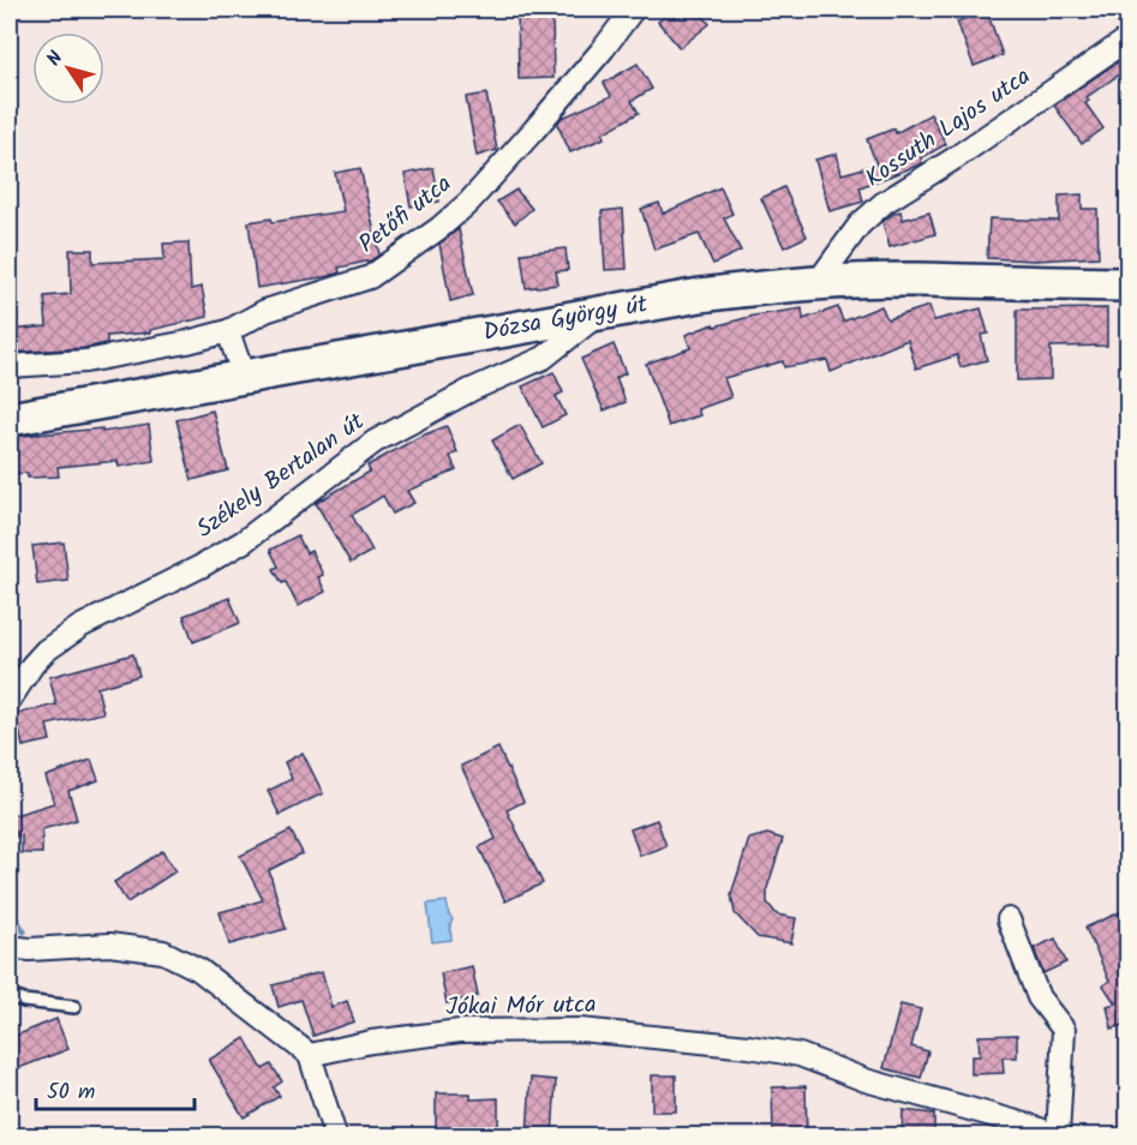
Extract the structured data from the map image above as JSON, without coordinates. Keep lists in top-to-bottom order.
{
  "streets": {
    "main road": ["Dózsa György út"],
    "street": [
      "Kossuth Lajos utca",
      "Petőfi utca",
      "Székely Bertalan út",
      "Jókai Mór utca"
    ]
  },
  "crossings": [
    ["Kossuth Lajos utca", "Dózsa György út"],
    ["Dózsa György út", "Székely Bertalan út"]
  ],
  "scale_bar": "50 m",
  "north": "top left"
}
